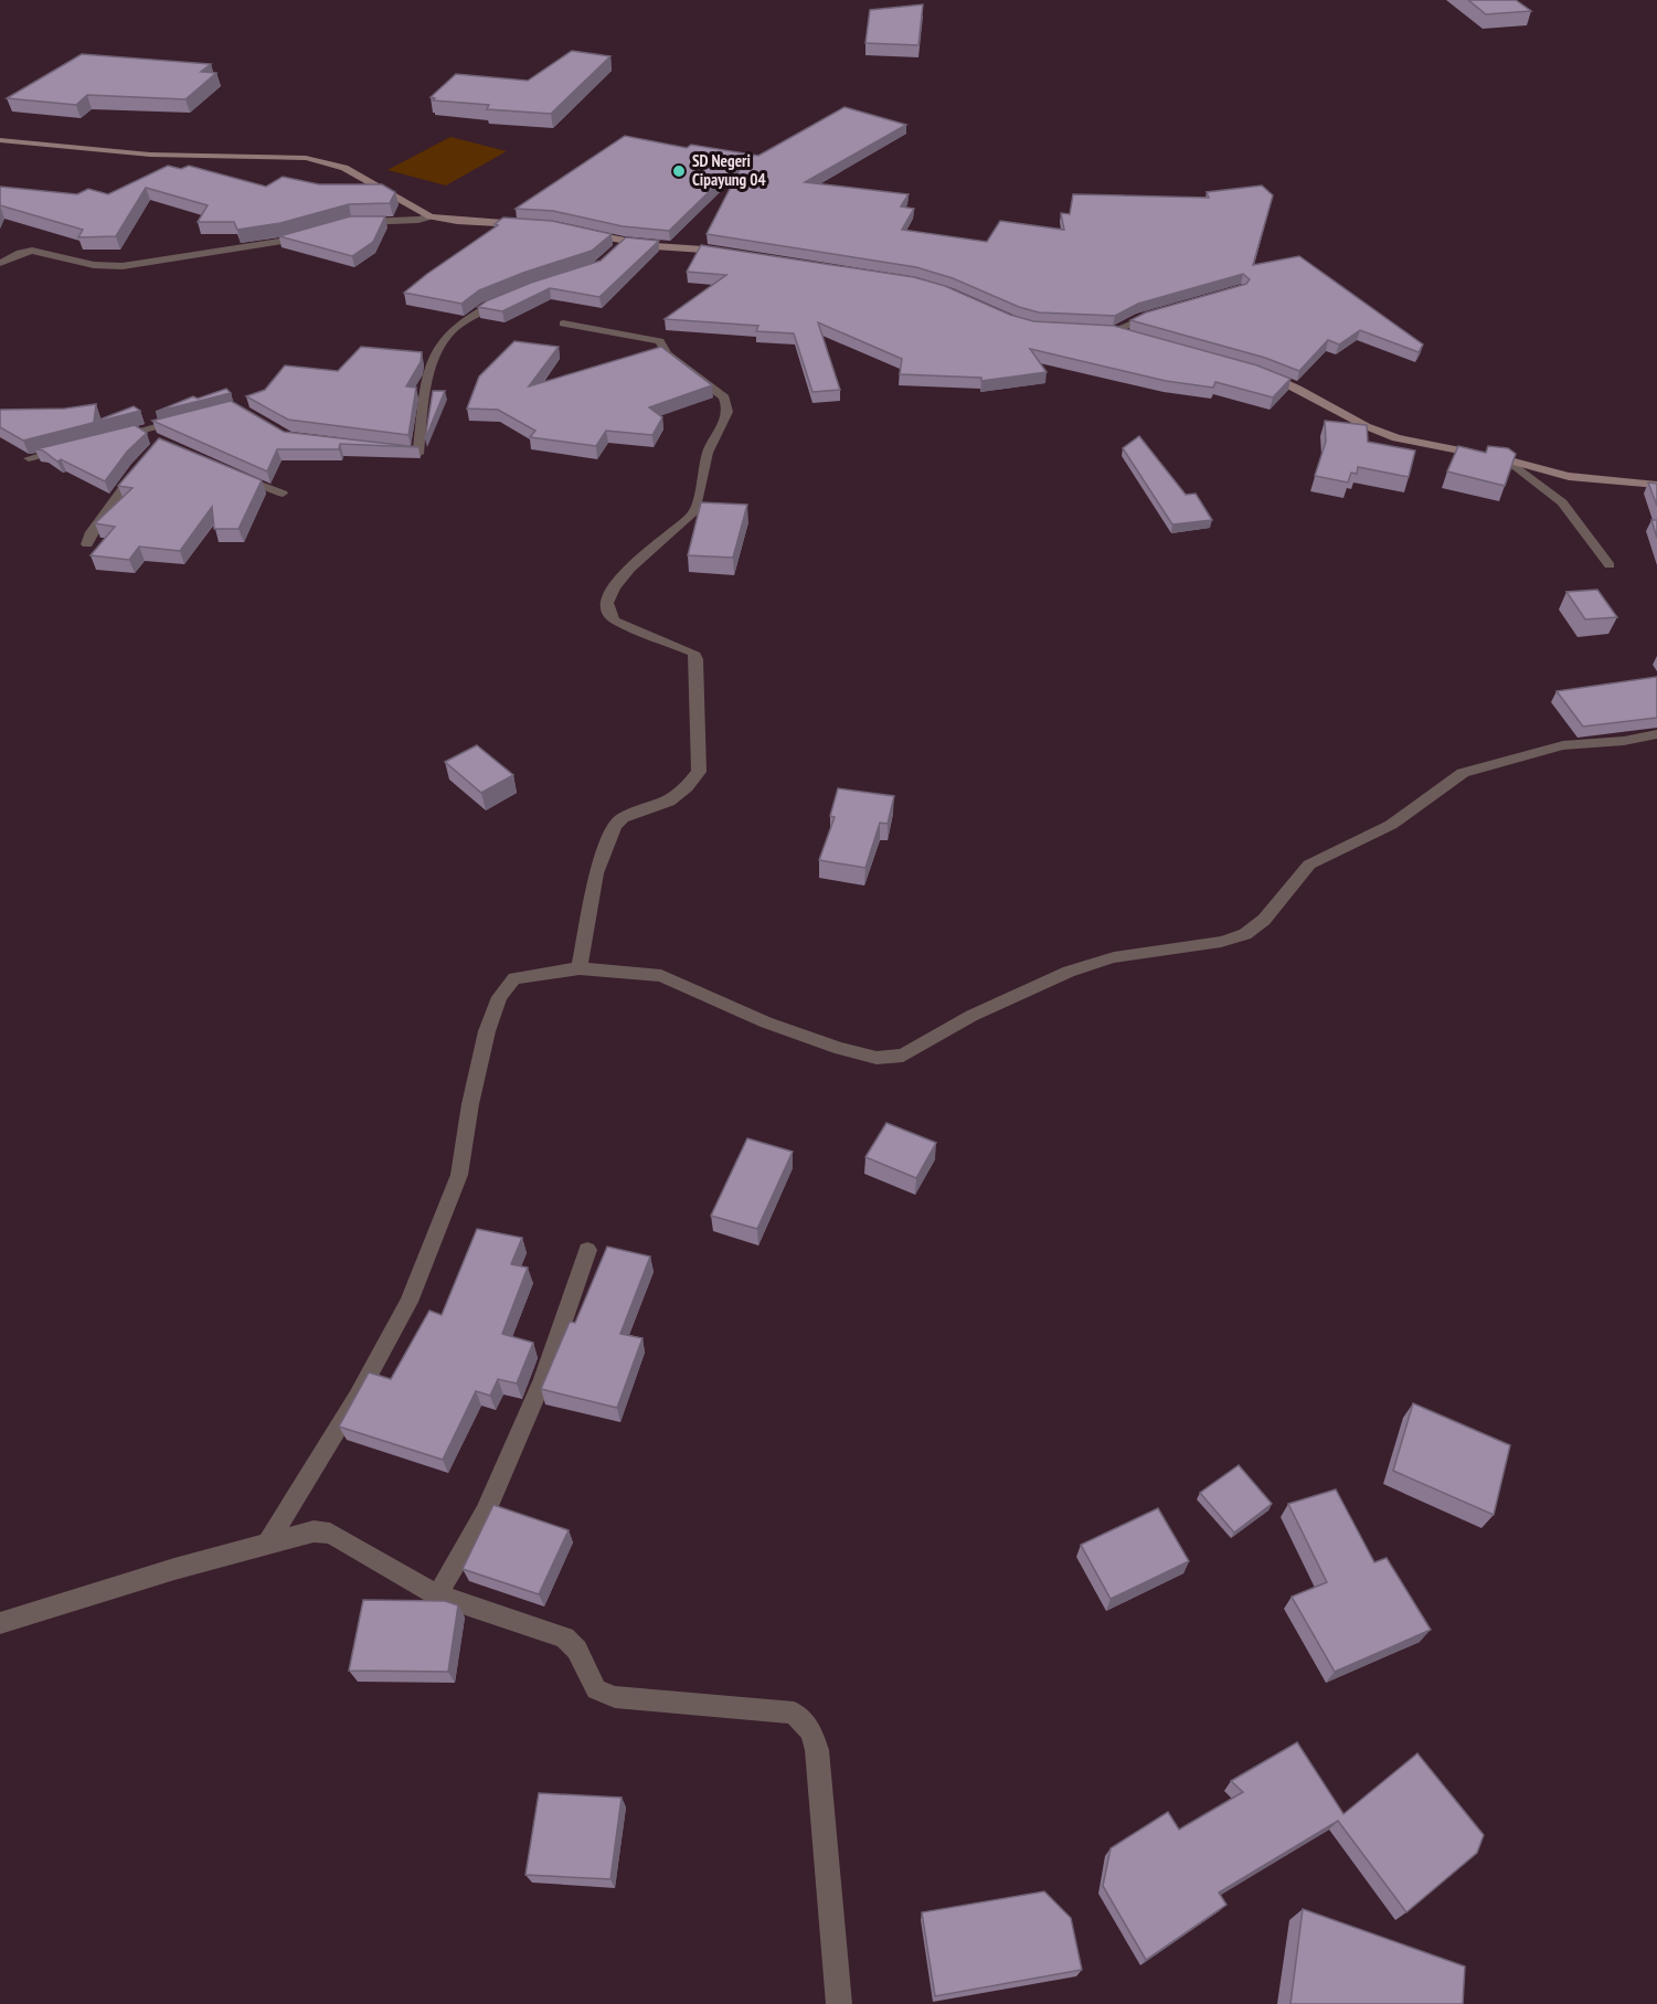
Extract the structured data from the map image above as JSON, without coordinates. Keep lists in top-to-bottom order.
{
  "places": ["SD Negeri Cipayung 04"]
}
